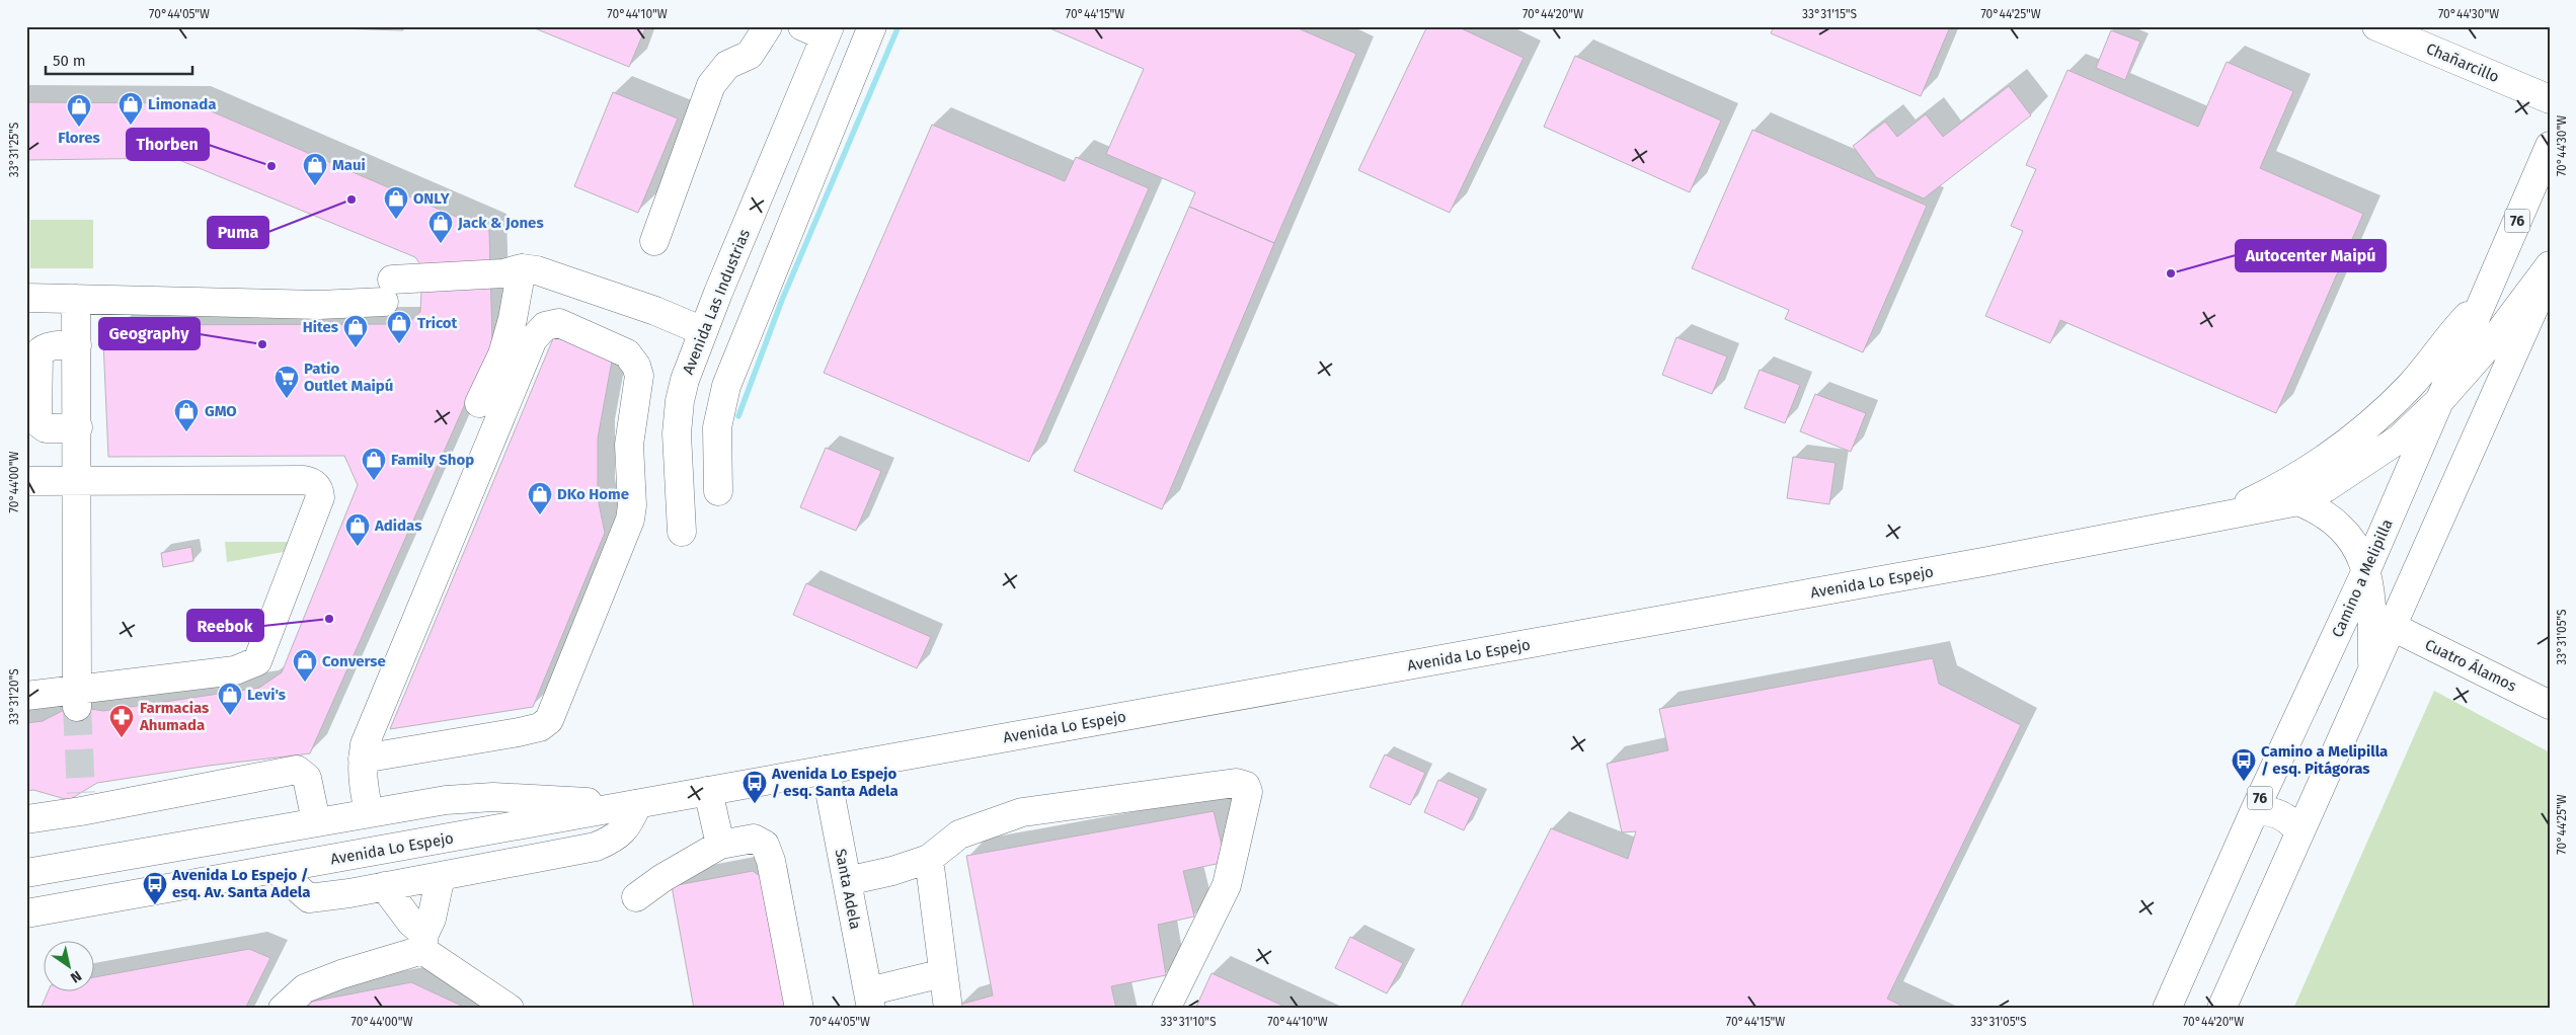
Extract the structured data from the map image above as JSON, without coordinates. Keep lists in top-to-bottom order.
{
  "streets": {
    "main road": [
      "Chañarcillo",
      "76",
      "Avenida Las Industrias",
      "Camino a Melipilla",
      "Avenida Lo Espejo",
      "Cuatro Álamos",
      "Santa Adela"
    ]
  },
  "crossings": [
    ["Camino a Melipilla", "Avenida Lo Espejo"],
    ["Avenida Lo Espejo", "Santa Adela"]
  ],
  "places": {
    "shop": [
      "Limonada",
      "Flores",
      "Maui",
      "ONLY",
      "Jack & Jones",
      "Tricot",
      "Hites",
      "GMO",
      "Family Shop",
      "DKo Home",
      "Adidas",
      "Converse",
      "Levi's"
    ],
    "other": [
      "Thorben",
      "Puma",
      "Autocenter Maipú",
      "Geography",
      "Reebok"
    ],
    "supermarket": ["Patio Outlet Maipú"],
    "pharmacy": ["Farmacias Ahumada"],
    "bus stop": ["Camino a Melipilla / esq. Pitágoras", "Avenida Lo Espejo / esq. Santa Adela", "Avenida Lo Espejo / esq. Av. Santa Adela"]
  },
  "scale_bar": "50 m",
  "north": "bottom right",
  "coordinates": [
    "70°44'05\"W",
    "70°44'10\"W",
    "70°44'15\"W",
    "70°44'20\"W",
    "33°31'15\"S",
    "70°44'25\"W",
    "70°44'30\"W",
    "33°31'25\"S",
    "70°44'00\"W",
    "33°31'05\"S",
    "33°31'20\"S",
    "33°31'10\"S"
  ]
}
